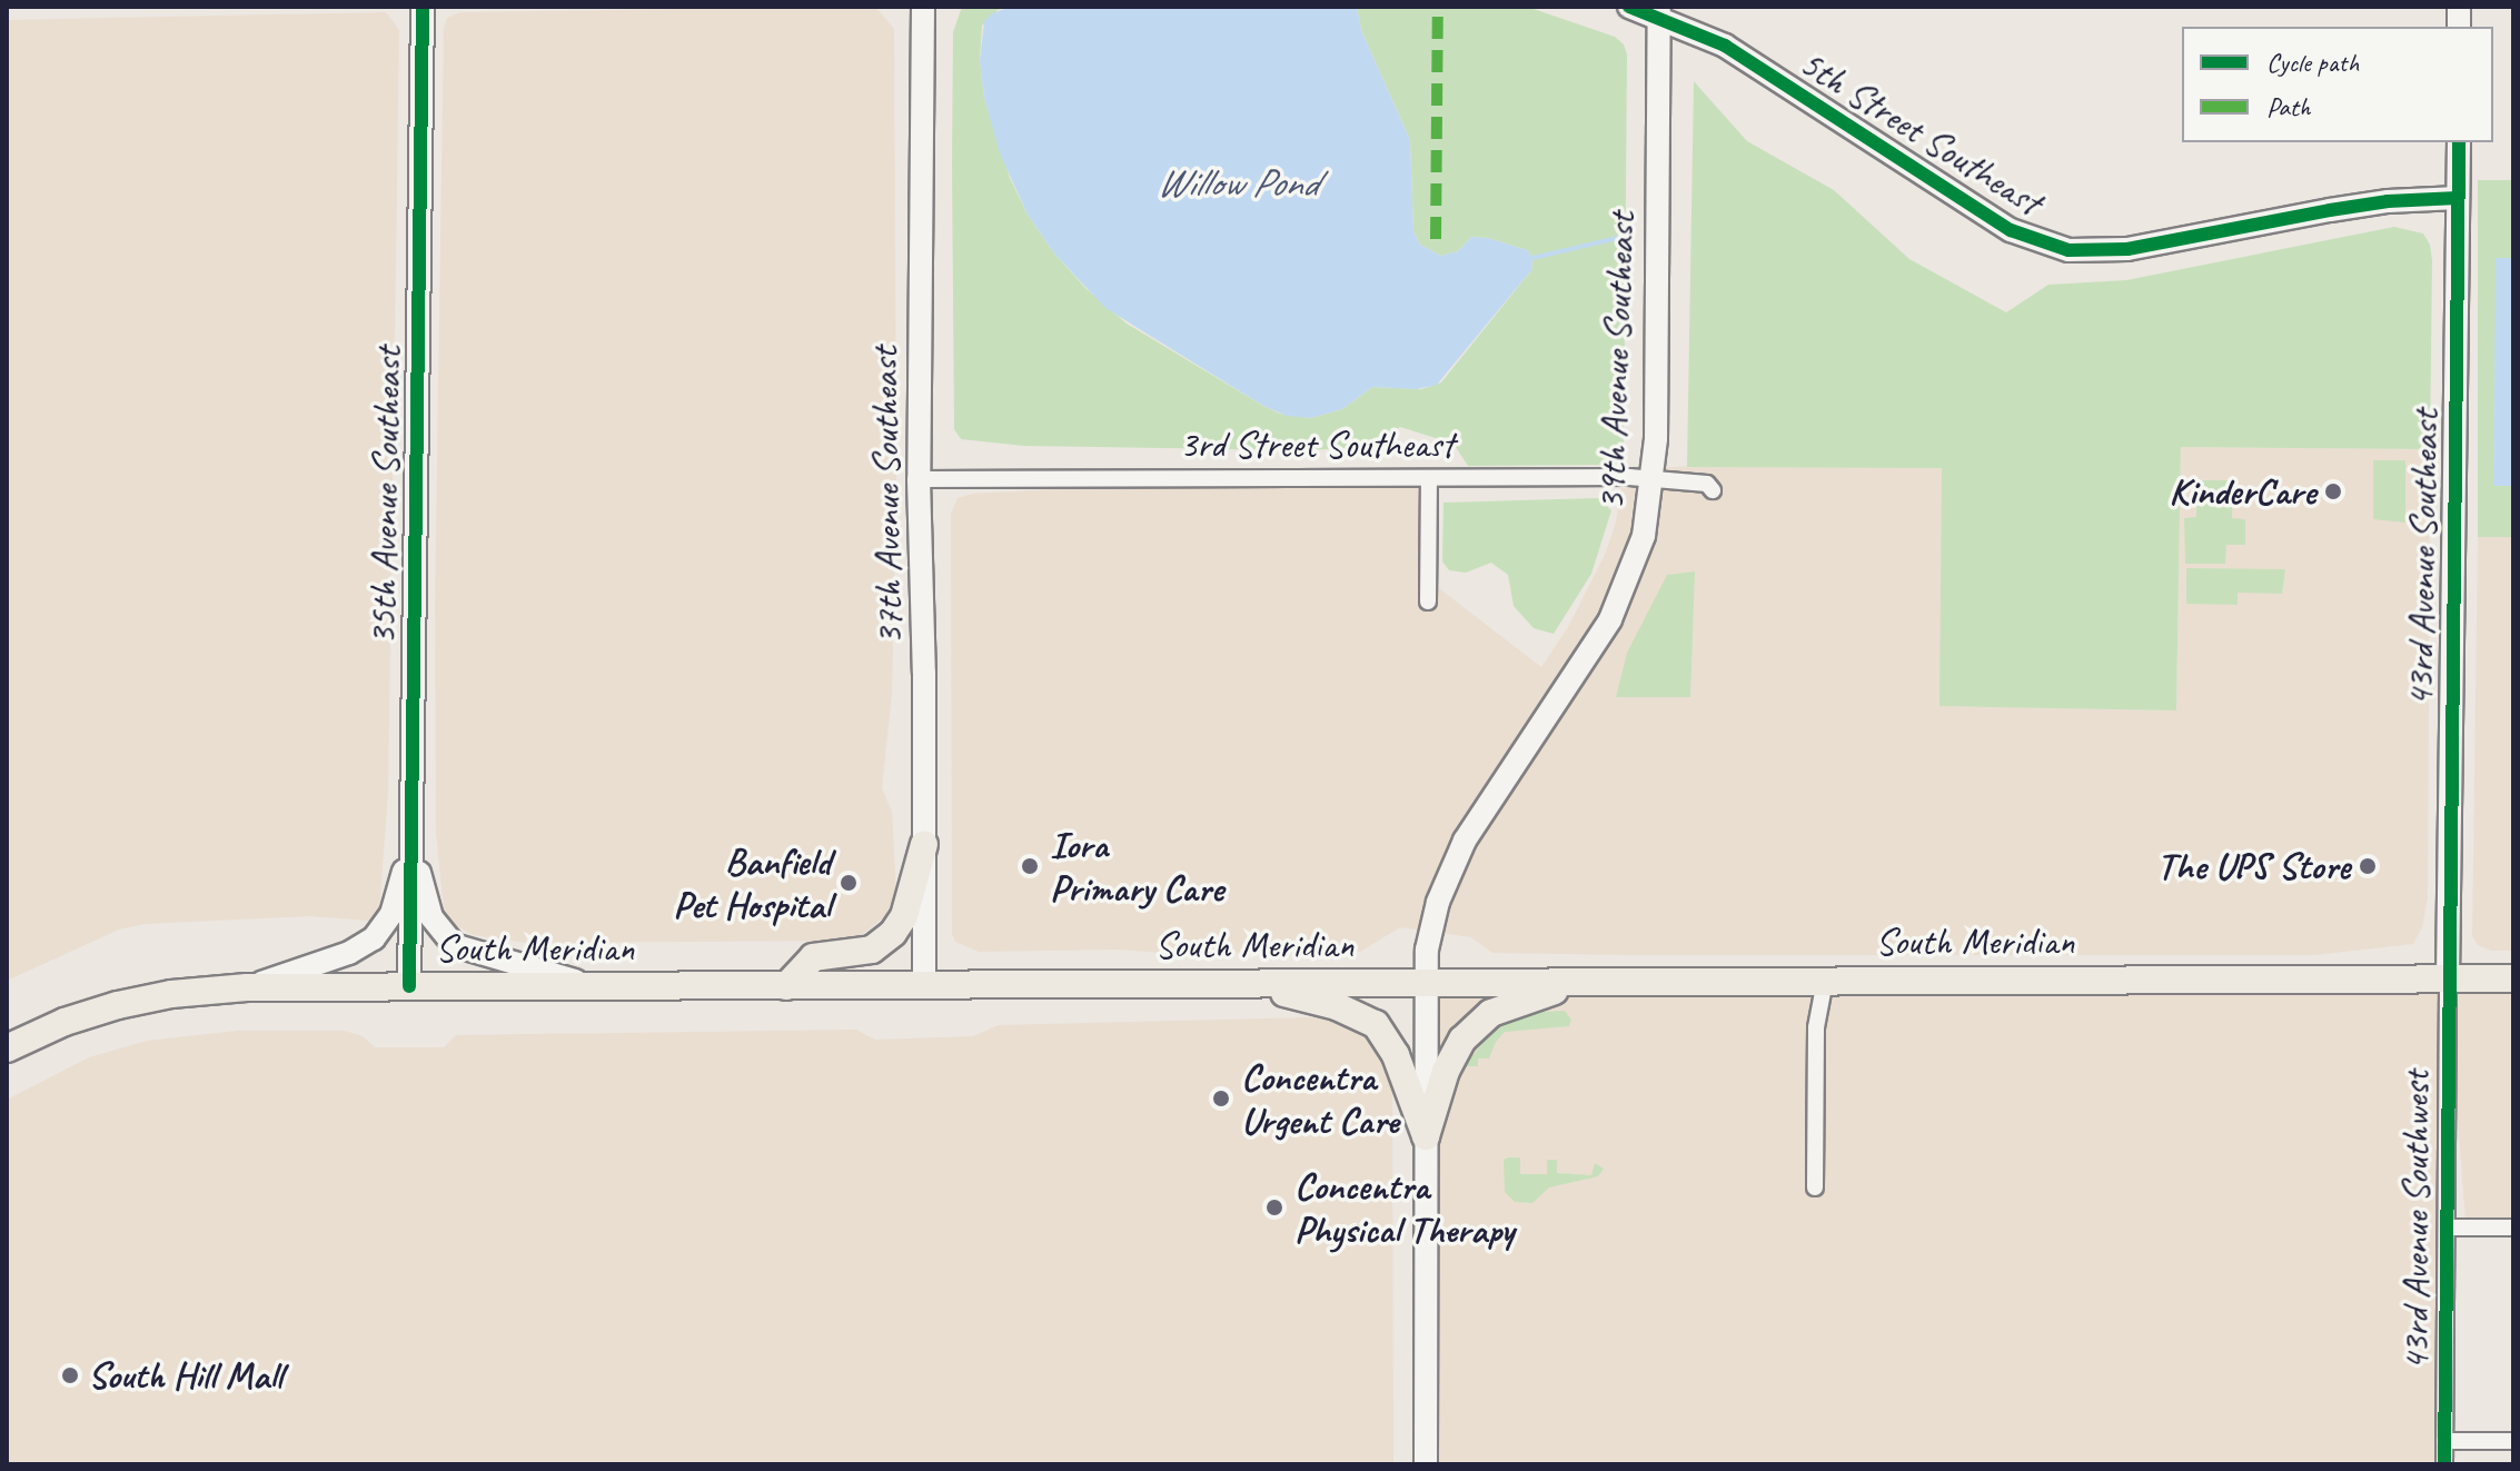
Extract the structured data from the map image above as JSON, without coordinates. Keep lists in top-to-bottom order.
{
  "streets": {
    "main road": ["South Meridian"],
    "street": [
      "5th Street Southeast",
      "39th Avenue Southeast",
      "3rd Street Southeast",
      "35th Avenue Southeast",
      "37th Avenue Southeast",
      "43rd Avenue Southeast",
      "43rd Avenue Southwest"
    ]
  },
  "crossings": [
    ["5th Street Southeast", "39th Avenue Southeast"],
    ["5th Street Southeast", "43rd Avenue Southeast"],
    ["39th Avenue Southeast", "3rd Street Southeast"],
    ["39th Avenue Southeast", "South Meridian"],
    ["3rd Street Southeast", "37th Avenue Southeast"],
    ["35th Avenue Southeast", "South Meridian"],
    ["37th Avenue Southeast", "South Meridian"],
    ["43rd Avenue Southeast", "South Meridian"],
    ["43rd Avenue Southeast", "43rd Avenue Southwest"],
    ["South Meridian", "43rd Avenue Southwest"]
  ],
  "water": ["Willow Pond"],
  "places": [
    "KinderCare",
    "Iora Primary Care",
    "The UPS Store",
    "Banfield Pet Hospital",
    "Concentra Urgent Care",
    "Concentra Physical Therapy",
    "South Hill Mall"
  ],
  "legend": ["Cycle path", "Path"]
}
